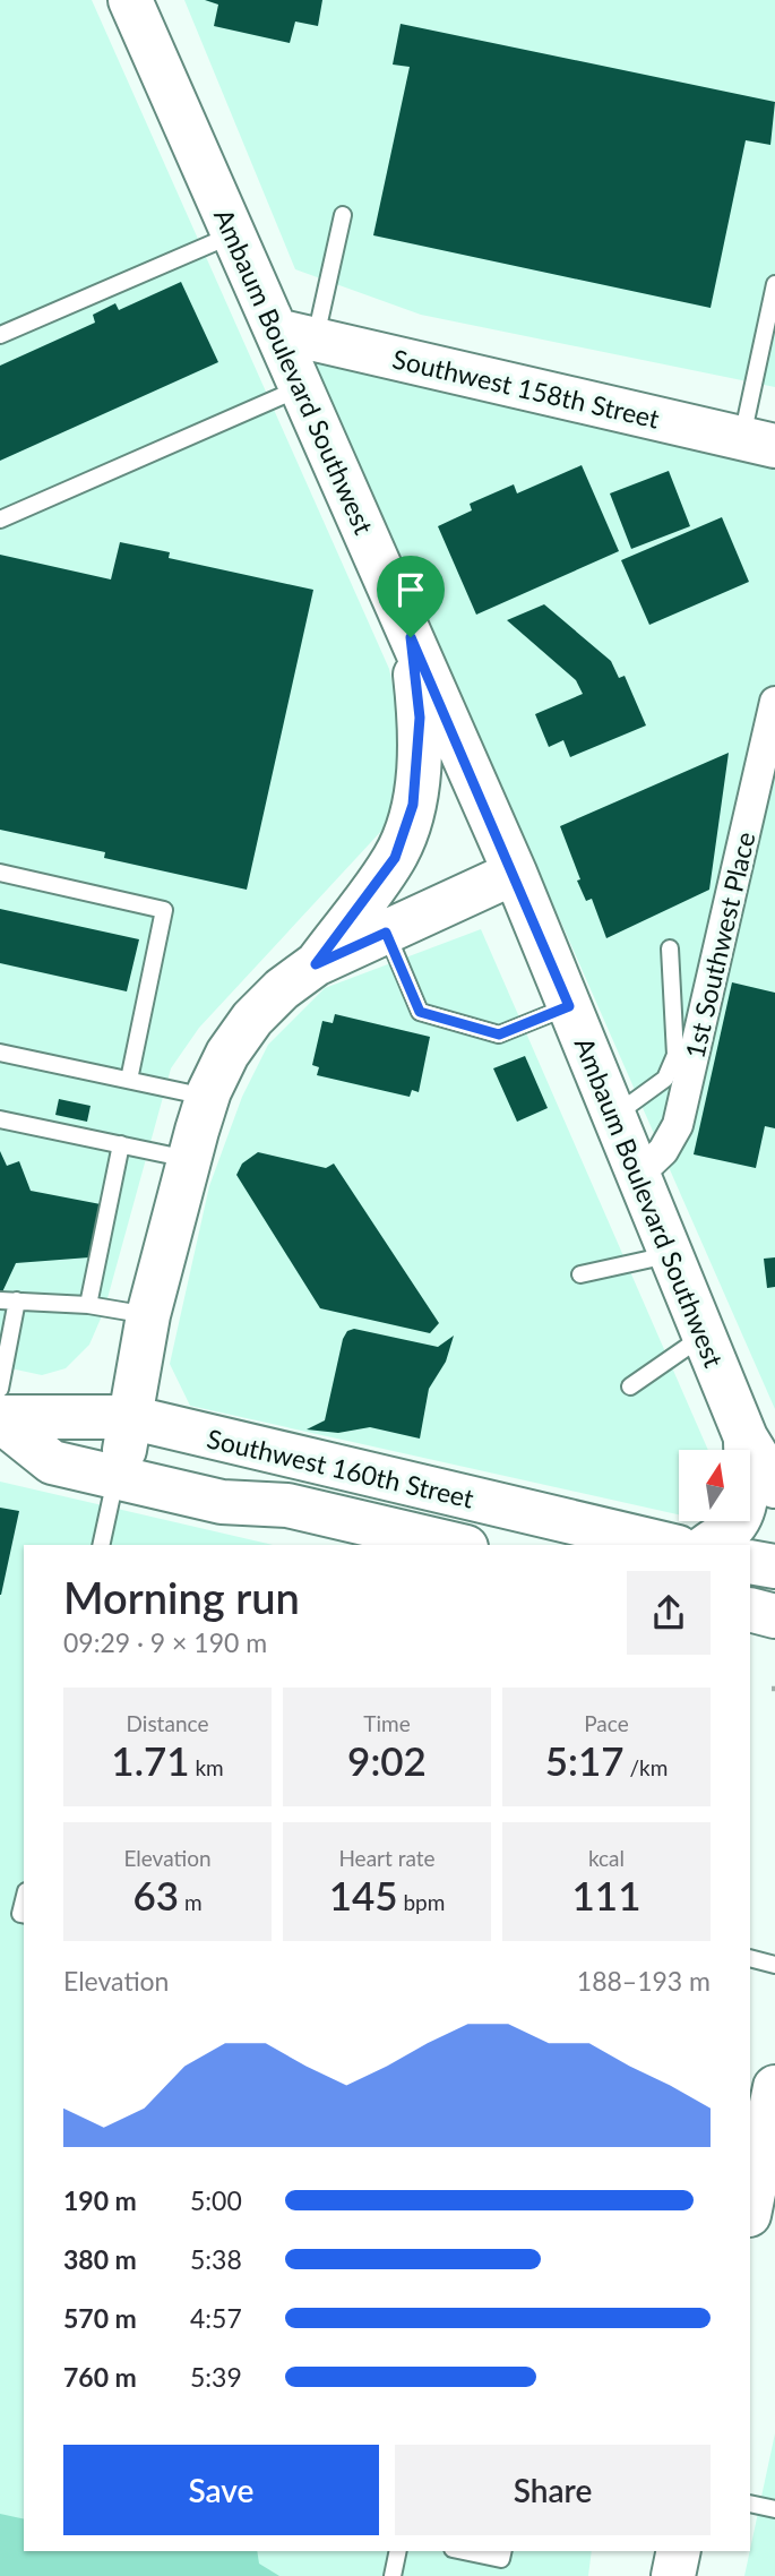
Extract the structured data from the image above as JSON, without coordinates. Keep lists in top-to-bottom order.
{
  "streets": {
    "street": [
      "Ambaum Boulevard Southwest",
      "Southwest 158th Street",
      "1st Southwest Place",
      "Southwest 160th Street"
    ]
  },
  "crossings": [
    ["Ambaum Boulevard Southwest", "Southwest 158th Street"],
    ["Ambaum Boulevard Southwest", "1st Southwest Place"]
  ],
  "north": "top",
  "page": {
    "heading": ["Morning run", "09:29 · 9 × 190 m"],
    "stats": [
      ["Distance", "1.71 km"],
      ["Time", "9:02"],
      ["Pace", "5:17 /km"],
      ["Elevation", "63 m"],
      ["Heart rate", "145 bpm"],
      ["kcal", "111"]
    ],
    "chart": ["Elevation", "188–193 m"],
    "list": [
      {
        "name": "190 m",
        "note": "5:00"
      },
      {
        "name": "380 m",
        "note": "5:38"
      },
      {
        "name": "570 m",
        "note": "4:57"
      },
      {
        "name": "760 m",
        "note": "5:39"
      }
    ],
    "buttons": ["Save", "Share"]
  }
}
